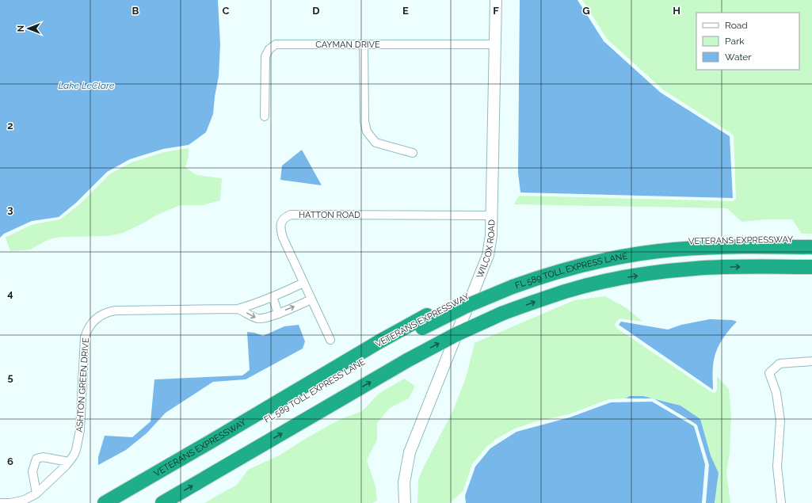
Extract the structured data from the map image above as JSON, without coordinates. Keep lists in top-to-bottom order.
{
  "streets": {
    "highway": ["VETERANS EXPRESSWAY", "FL 589 TOLL EXPRESS LANE"],
    "street": [
      "CAYMAN DRIVE",
      "HATTON ROAD",
      "WILCOX ROAD",
      "ASHTON GREEN DRIVE"
    ]
  },
  "crossings": [
    ["CAYMAN DRIVE", "WILCOX ROAD"],
    ["HATTON ROAD", "WILCOX ROAD"],
    ["HATTON ROAD", "ASHTON GREEN DRIVE"],
    ["VETERANS EXPRESSWAY", "FL 589 TOLL EXPRESS LANE"]
  ],
  "water": ["Lake LeClare"],
  "legend": ["Road", "Park", "Water"],
  "north": "left",
  "grid": {
    "columns": [
      "B",
      "C",
      "D",
      "E",
      "F",
      "G",
      "H"
    ],
    "rows": [
      "2",
      "3",
      "4",
      "5",
      "6"
    ]
  }
}
